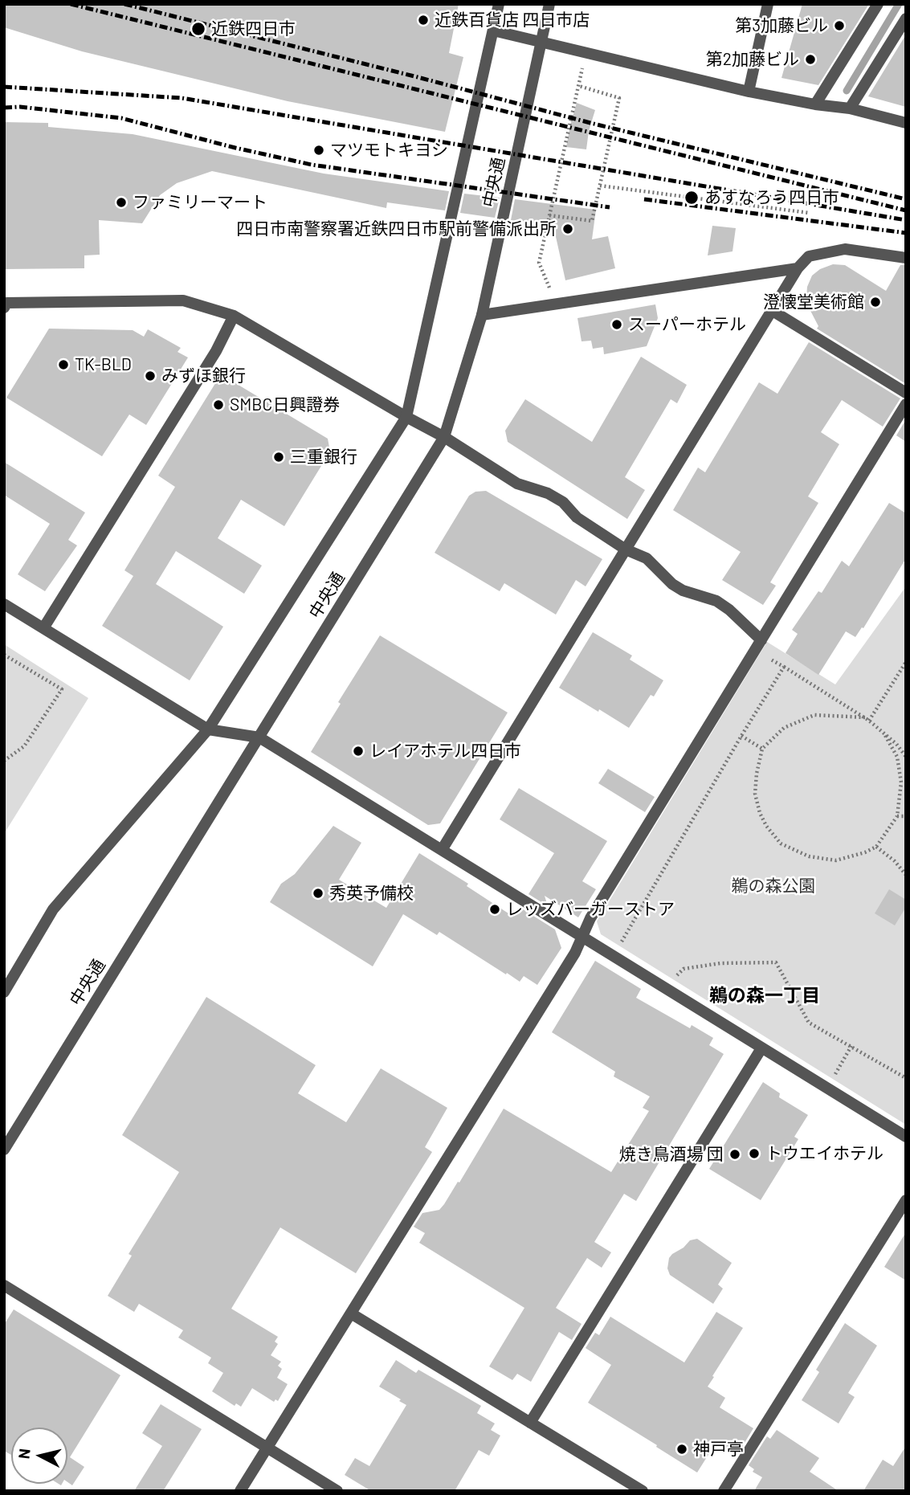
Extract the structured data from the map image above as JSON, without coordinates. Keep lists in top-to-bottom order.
{
  "streets": {
    "street": ["中央通"]
  },
  "districts": ["鵜の森一丁目"],
  "parks": ["鵜の森公園"],
  "places": [
    "近鉄百貨店 四日市店",
    "第3加藤ビル",
    "近鉄四日市",
    "第2加藤ビル",
    "マツモトキヨシ",
    "あすなろう四日市",
    "ファミリーマート",
    "四日市南警察署近鉄四日市駅前警備派出所",
    "澄懐堂美術館",
    "スーパーホテル",
    "TK-BLD",
    "みずほ銀行",
    "SMBC日興證券",
    "三重銀行",
    "レイアホテル四日市",
    "秀英予備校",
    "レッズバーガーストア",
    "トウエイホテル",
    "焼き鳥酒場 団",
    "神戸亭"
  ],
  "north": "left"
}
